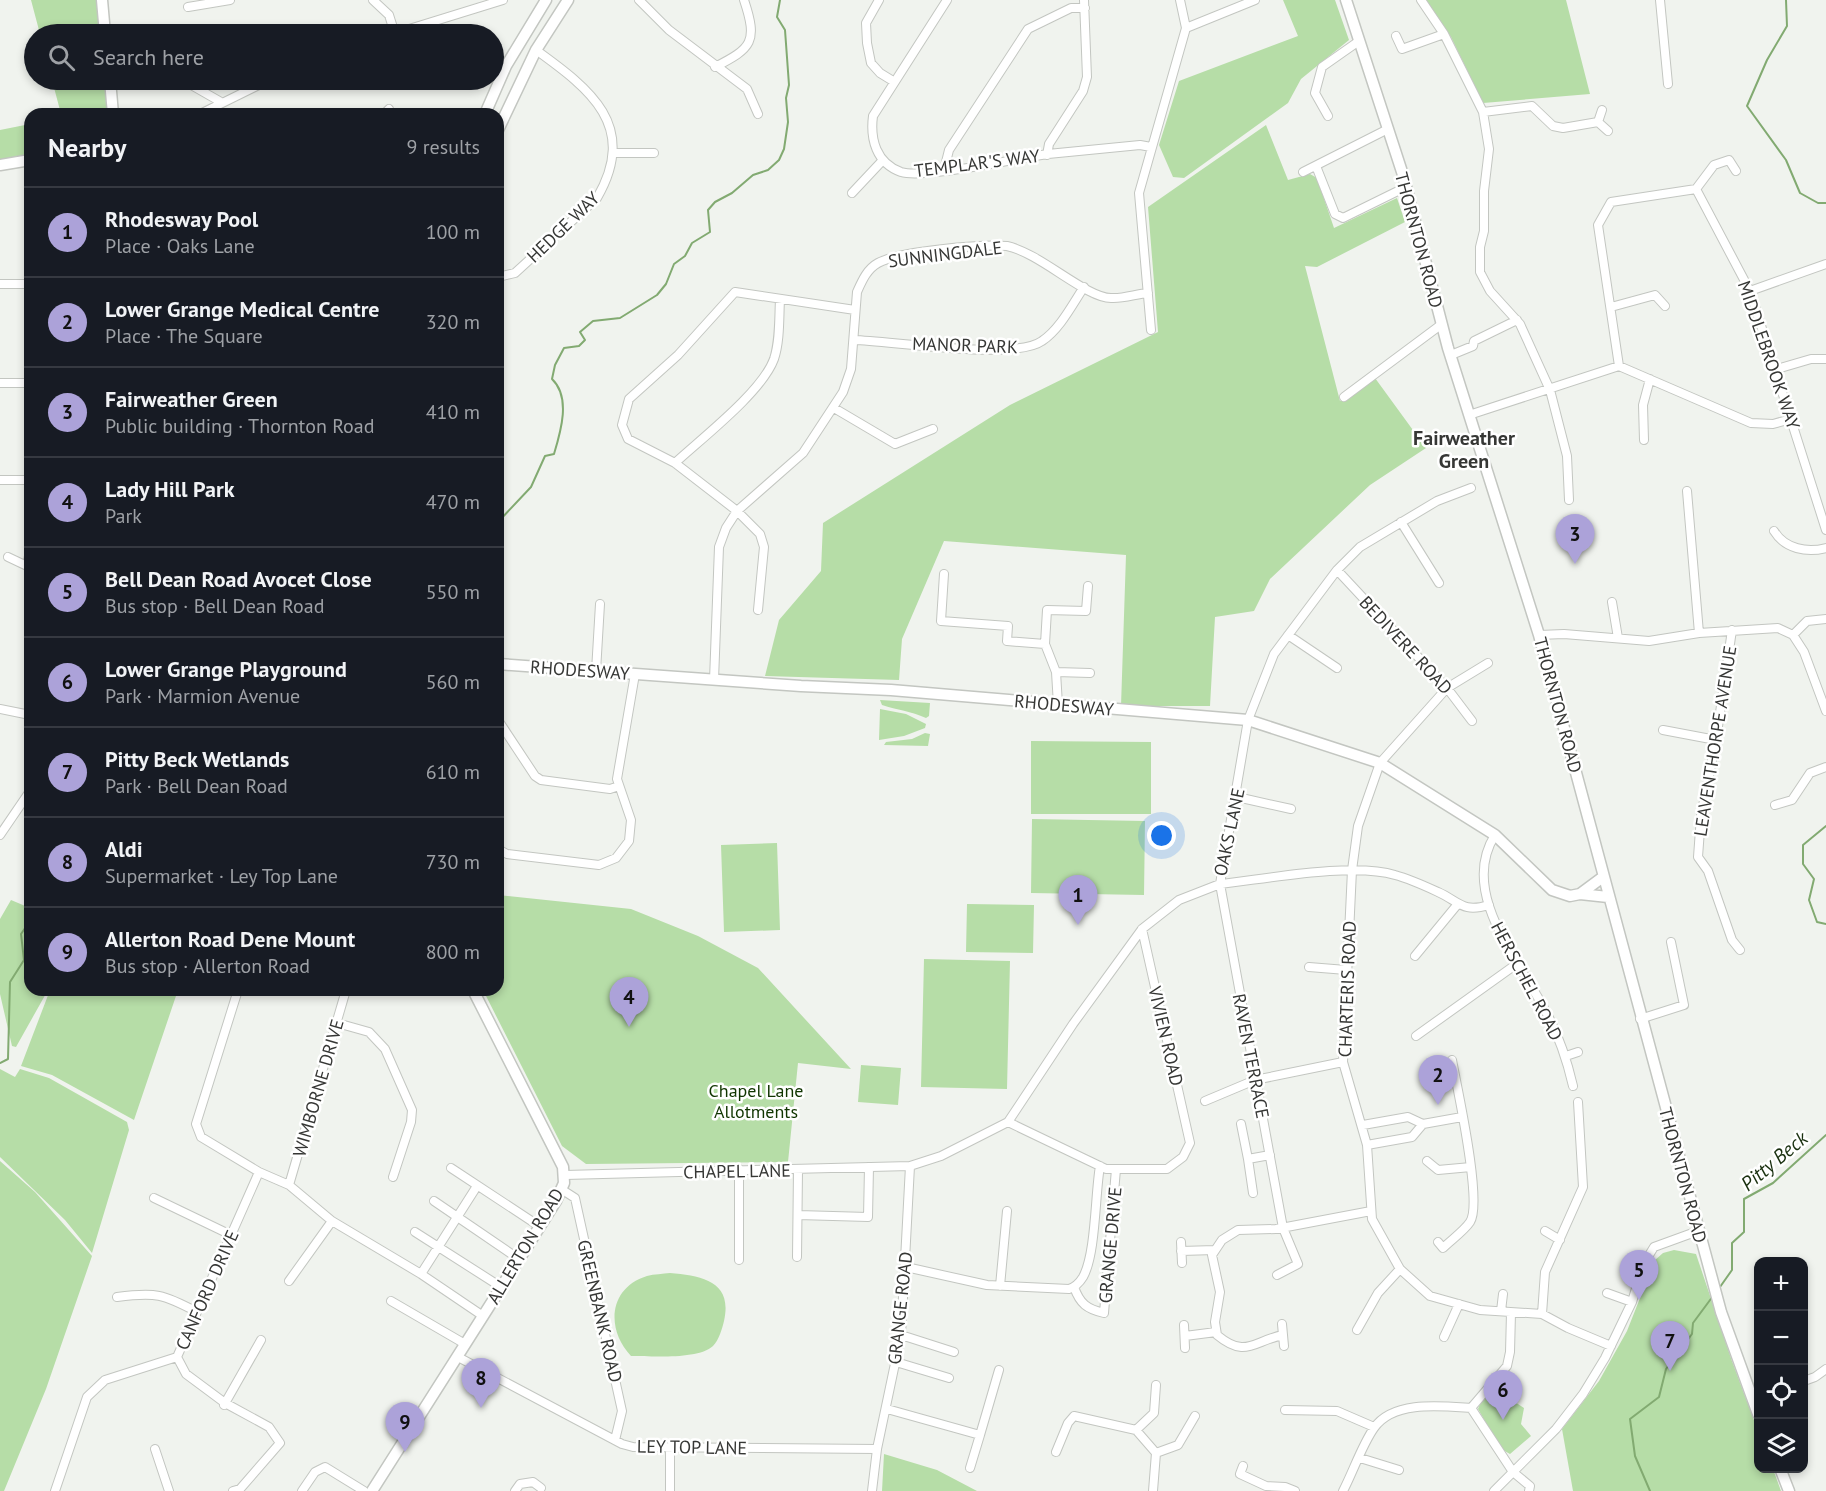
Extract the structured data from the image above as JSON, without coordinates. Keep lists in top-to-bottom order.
{
  "streets": {
    "street": [
      "TEMPLAR'S WAY",
      "HEDGE WAY",
      "THORNTON ROAD",
      "SUNNINGDALE",
      "MANOR PARK",
      "MIDDLEBROOK WAY",
      "BEDIVERE ROAD",
      "RHODESWAY",
      "LEAVENTHORPE AVENUE",
      "OAKS LANE",
      "HERSCHEL ROAD",
      "CHARTERIS ROAD",
      "VIVIEN ROAD",
      "RAVEN TERRACE",
      "WIMBORNE DRIVE",
      "CHAPEL LANE",
      "GRANGE DRIVE",
      "ALLERTON ROAD",
      "CANFORD DRIVE",
      "GRANGE ROAD",
      "GREENBANK ROAD",
      "LEY TOP LANE"
    ]
  },
  "crossings": [
    ["THORNTON ROAD", "RHODESWAY"],
    ["SUNNINGDALE", "MANOR PARK"],
    ["SUNNINGDALE", "RHODESWAY"],
    ["BEDIVERE ROAD", "OAKS LANE"],
    ["BEDIVERE ROAD", "CHARTERIS ROAD"],
    ["RHODESWAY", "OAKS LANE"],
    ["RHODESWAY", "HERSCHEL ROAD"],
    ["RHODESWAY", "CHARTERIS ROAD"],
    ["OAKS LANE", "VIVIEN ROAD"],
    ["OAKS LANE", "RAVEN TERRACE"],
    ["OAKS LANE", "CHAPEL LANE"],
    ["OAKS LANE", "GRANGE DRIVE"],
    ["OAKS LANE", "GRANGE ROAD"],
    ["VIVIEN ROAD", "GRANGE DRIVE"],
    ["CHAPEL LANE", "GRANGE DRIVE"],
    ["CHAPEL LANE", "ALLERTON ROAD"],
    ["CHAPEL LANE", "GRANGE ROAD"],
    ["GRANGE DRIVE", "GRANGE ROAD"],
    ["ALLERTON ROAD", "GREENBANK ROAD"],
    ["ALLERTON ROAD", "LEY TOP LANE"],
    ["GRANGE ROAD", "LEY TOP LANE"],
    ["GREENBANK ROAD", "LEY TOP LANE"]
  ],
  "districts": ["Fairweather Green"],
  "water": ["Pitty Beck"],
  "parks": ["Chapel Lane Allotments"],
  "page": {
    "search": "Search here",
    "heading": ["Nearby", "9 results"],
    "list": [
      {
        "mark": "1",
        "name": "Rhodesway Pool",
        "note": "Place · Oaks Lane",
        "value": "100 m"
      },
      {
        "mark": "2",
        "name": "Lower Grange Medical Centre",
        "note": "Place · The Square",
        "value": "320 m"
      },
      {
        "mark": "3",
        "name": "Fairweather Green",
        "note": "Public building · Thornton Road",
        "value": "410 m"
      },
      {
        "mark": "4",
        "name": "Lady Hill Park",
        "note": "Park",
        "value": "470 m"
      },
      {
        "mark": "5",
        "name": "Bell Dean Road Avocet Close",
        "note": "Bus stop · Bell Dean Road",
        "value": "550 m"
      },
      {
        "mark": "6",
        "name": "Lower Grange Playground",
        "note": "Park · Marmion Avenue",
        "value": "560 m"
      },
      {
        "mark": "7",
        "name": "Pitty Beck Wetlands",
        "note": "Park · Bell Dean Road",
        "value": "610 m"
      },
      {
        "mark": "8",
        "name": "Aldi",
        "note": "Supermarket · Ley Top Lane",
        "value": "730 m"
      },
      {
        "mark": "9",
        "name": "Allerton Road Dene Mount",
        "note": "Bus stop · Allerton Road",
        "value": "800 m"
      }
    ],
    "pins": [
      "3",
      "1",
      "4",
      "2",
      "5",
      "7",
      "8",
      "6",
      "9"
    ],
    "map_buttons": ["+", "−"]
  }
}
